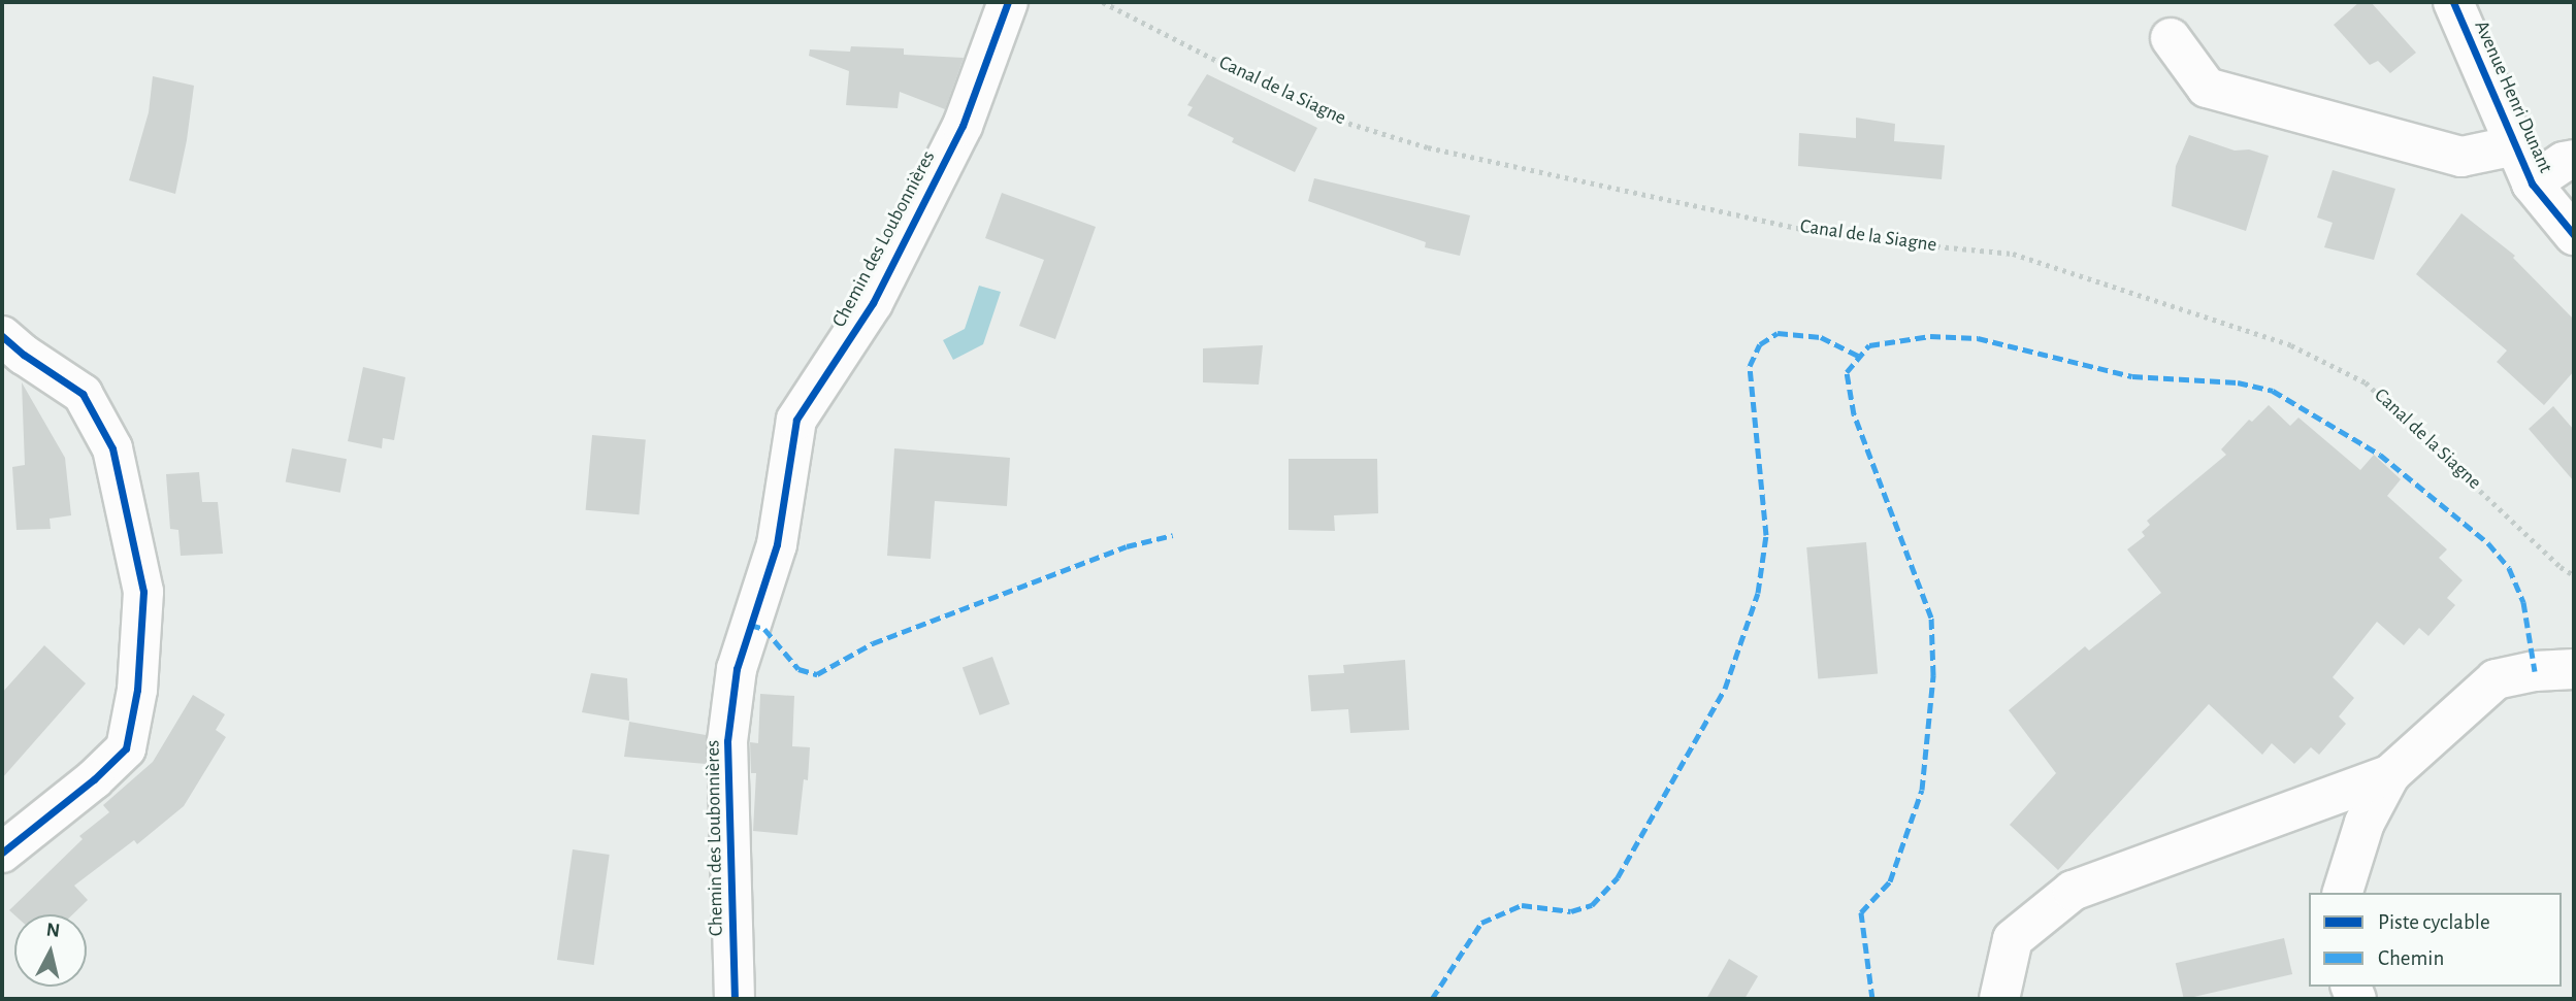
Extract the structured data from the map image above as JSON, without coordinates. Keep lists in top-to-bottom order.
{
  "streets": {
    "street": ["Avenue Henri Dunant", "Chemin des Loubonnières"],
    "path": ["Canal de la Siagne"]
  },
  "legend": ["Piste cyclable", "Chemin"],
  "north": "top"
}
